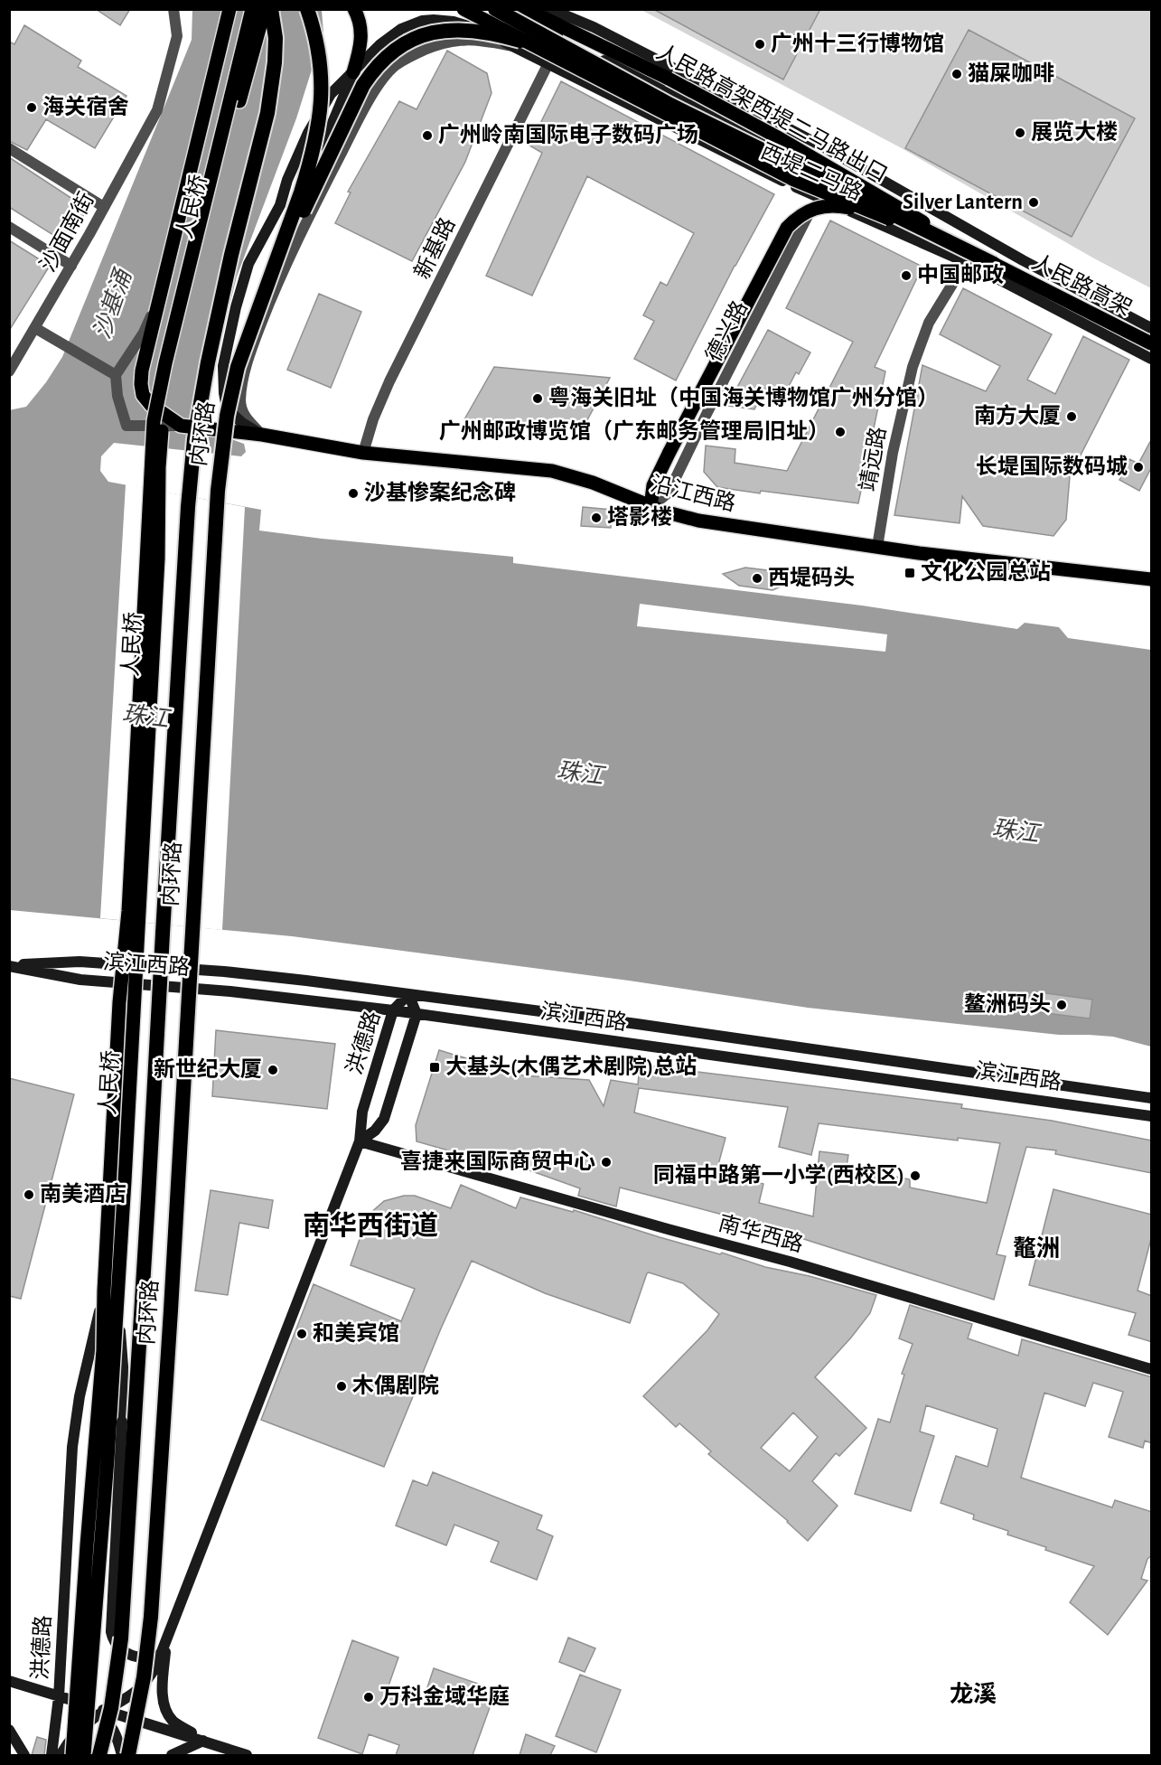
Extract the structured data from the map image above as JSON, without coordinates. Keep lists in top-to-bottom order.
{
  "streets": {
    "highway": ["内环路"],
    "main road": [
      "人民路高架西堤二马路出口",
      "西堤二马路",
      "人民桥",
      "人民路高架",
      "沿江西路",
      "滨江西路",
      "洪德路",
      "南华西路"
    ],
    "street": [
      "沙面南街",
      "新基路",
      "德兴路",
      "靖远路"
    ]
  },
  "crossings": [
    ["人民路高架西堤二马路出口", "人民路高架"],
    ["西堤二马路", "新基路"],
    ["西堤二马路", "德兴路"],
    ["西堤二马路", "靖远路"],
    ["人民桥", "洪德路"],
    ["新基路", "沿江西路"],
    ["德兴路", "沿江西路"],
    ["内环路", "沿江西路"],
    ["靖远路", "沿江西路"],
    ["滨江西路", "洪德路"],
    ["洪德路", "南华西路"]
  ],
  "districts": ["南华西街道", "鼇洲", "龙溪"],
  "water": ["沙基涌", "珠江"],
  "places": {
    "other": [
      "广州十三行博物馆",
      "猫屎咖啡",
      "海关宿舍",
      "展览大楼",
      "广州岭南国际电子数码广场",
      "Silver Lantern",
      "中国邮政",
      "粤海关旧址（中国海关博物馆广州分馆）",
      "南方大厦",
      "广州邮政博览馆（广东邮务管理局旧址）",
      "长堤国际数码城",
      "沙基惨案纪念碑",
      "塔影楼",
      "西堤码头",
      "鳌洲码头",
      "新世纪大厦",
      "喜捷来国际商贸中心",
      "同福中路第一小学(西校区)",
      "南美酒店",
      "和美宾馆",
      "木偶剧院",
      "万科金域华庭"
    ],
    "transit": ["文化公园总站", "大基头(木偶艺术剧院)总站"]
  }
}
